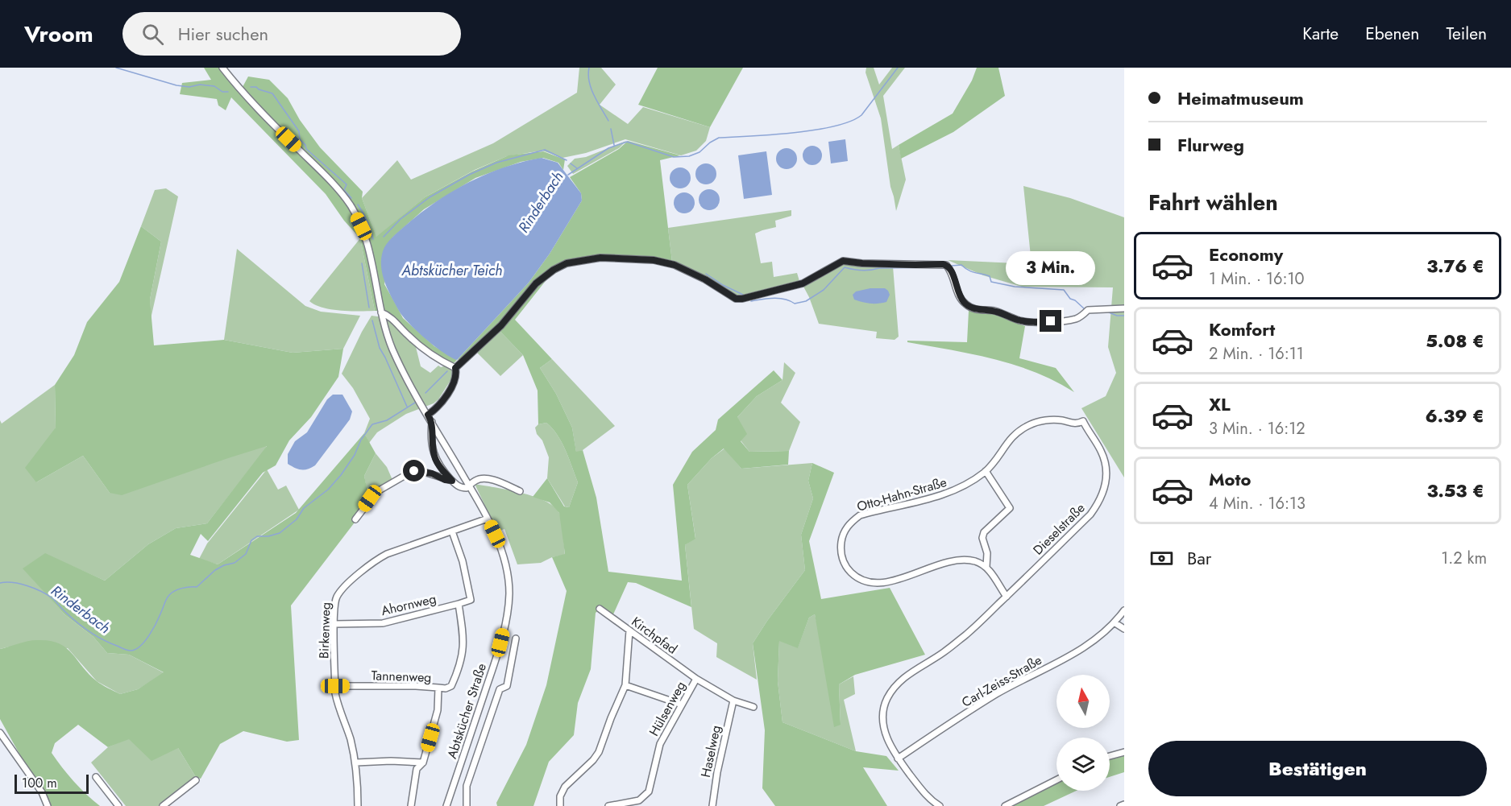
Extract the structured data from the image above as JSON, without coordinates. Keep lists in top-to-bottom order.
{
  "streets": {
    "street": [
      "Otto-Hahn-Straße",
      "Dieselstraße",
      "Ahornweg",
      "Birkenweg",
      "Kirchpfad",
      "Tannenweg",
      "Carl-Zeiss-Straße",
      "Hülsenweg",
      "Abtskücher Straße",
      "Haselweg"
    ]
  },
  "crossings": [
    ["Otto-Hahn-Straße", "Dieselstraße"],
    ["Dieselstraße", "Carl-Zeiss-Straße"],
    ["Ahornweg", "Birkenweg"],
    ["Birkenweg", "Tannenweg"],
    ["Birkenweg", "Abtskücher Straße"],
    ["Kirchpfad", "Hülsenweg"]
  ],
  "water": ["Rinderbach", "Abtskücher Teich"],
  "scale_bar": "100 m",
  "north": "top",
  "page": {
    "header": "Vroom",
    "search": "Hier suchen",
    "nav": ["Karte", "Ebenen", "Teilen"],
    "banner": ["Heimatmuseum", "Flurweg"],
    "heading": "Fahrt wählen",
    "list": [
      {
        "name": "Economy",
        "note": "1 Min. · 16:10",
        "value": "3.76 €"
      },
      {
        "name": "Komfort",
        "note": "2 Min. · 16:11",
        "value": "5.08 €"
      },
      {
        "name": "XL",
        "note": "3 Min. · 16:12",
        "value": "6.39 €"
      },
      {
        "name": "Moto",
        "note": "4 Min. · 16:13",
        "value": "3.53 €"
      }
    ],
    "bubble": "3 Min.",
    "pay": ["Bar", "1.2 km"],
    "buttons": "Bestätigen",
    "scale": "100 m"
  }
}
